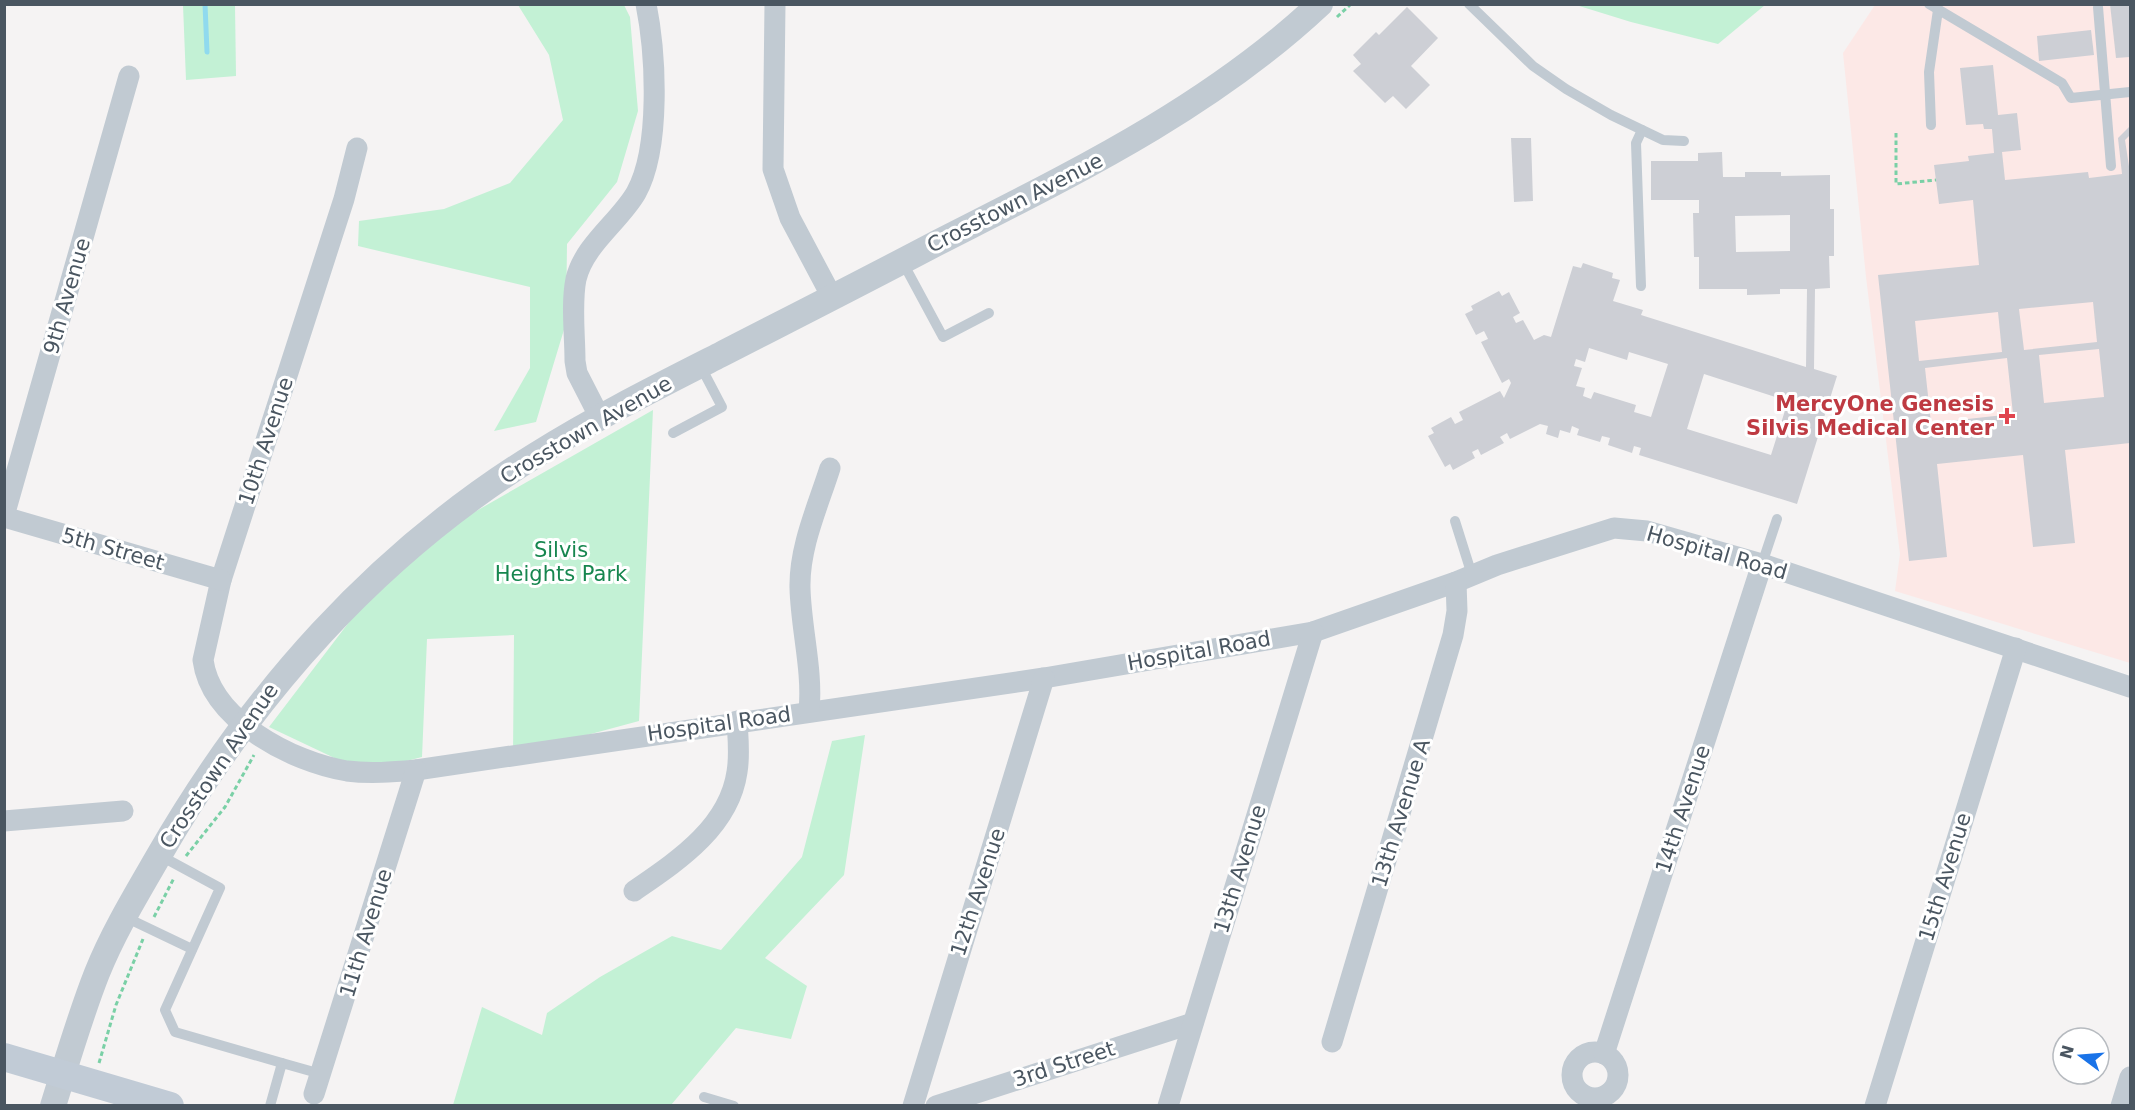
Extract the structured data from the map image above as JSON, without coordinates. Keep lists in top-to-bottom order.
{
  "streets": {
    "street": [
      "Crosstown Avenue",
      "9th Avenue",
      "10th Avenue",
      "5th Street",
      "Hospital Road",
      "14th Avenue",
      "13th Avenue A",
      "13th Avenue",
      "15th Avenue",
      "12th Avenue",
      "11th Avenue",
      "3rd Street"
    ]
  },
  "crossings": [
    ["Crosstown Avenue", "10th Avenue"],
    ["Crosstown Avenue", "Hospital Road"],
    ["9th Avenue", "5th Street"],
    ["10th Avenue", "5th Street"],
    ["10th Avenue", "Hospital Road"],
    ["Hospital Road", "14th Avenue"],
    ["Hospital Road", "13th Avenue A"],
    ["Hospital Road", "13th Avenue"],
    ["Hospital Road", "15th Avenue"],
    ["Hospital Road", "12th Avenue"],
    ["Hospital Road", "11th Avenue"],
    ["13th Avenue", "3rd Street"]
  ],
  "parks": ["Silvis Heights Park"],
  "places": {
    "health": ["MercyOne Genesis Silvis Medical Center"]
  },
  "north": "left"
}
